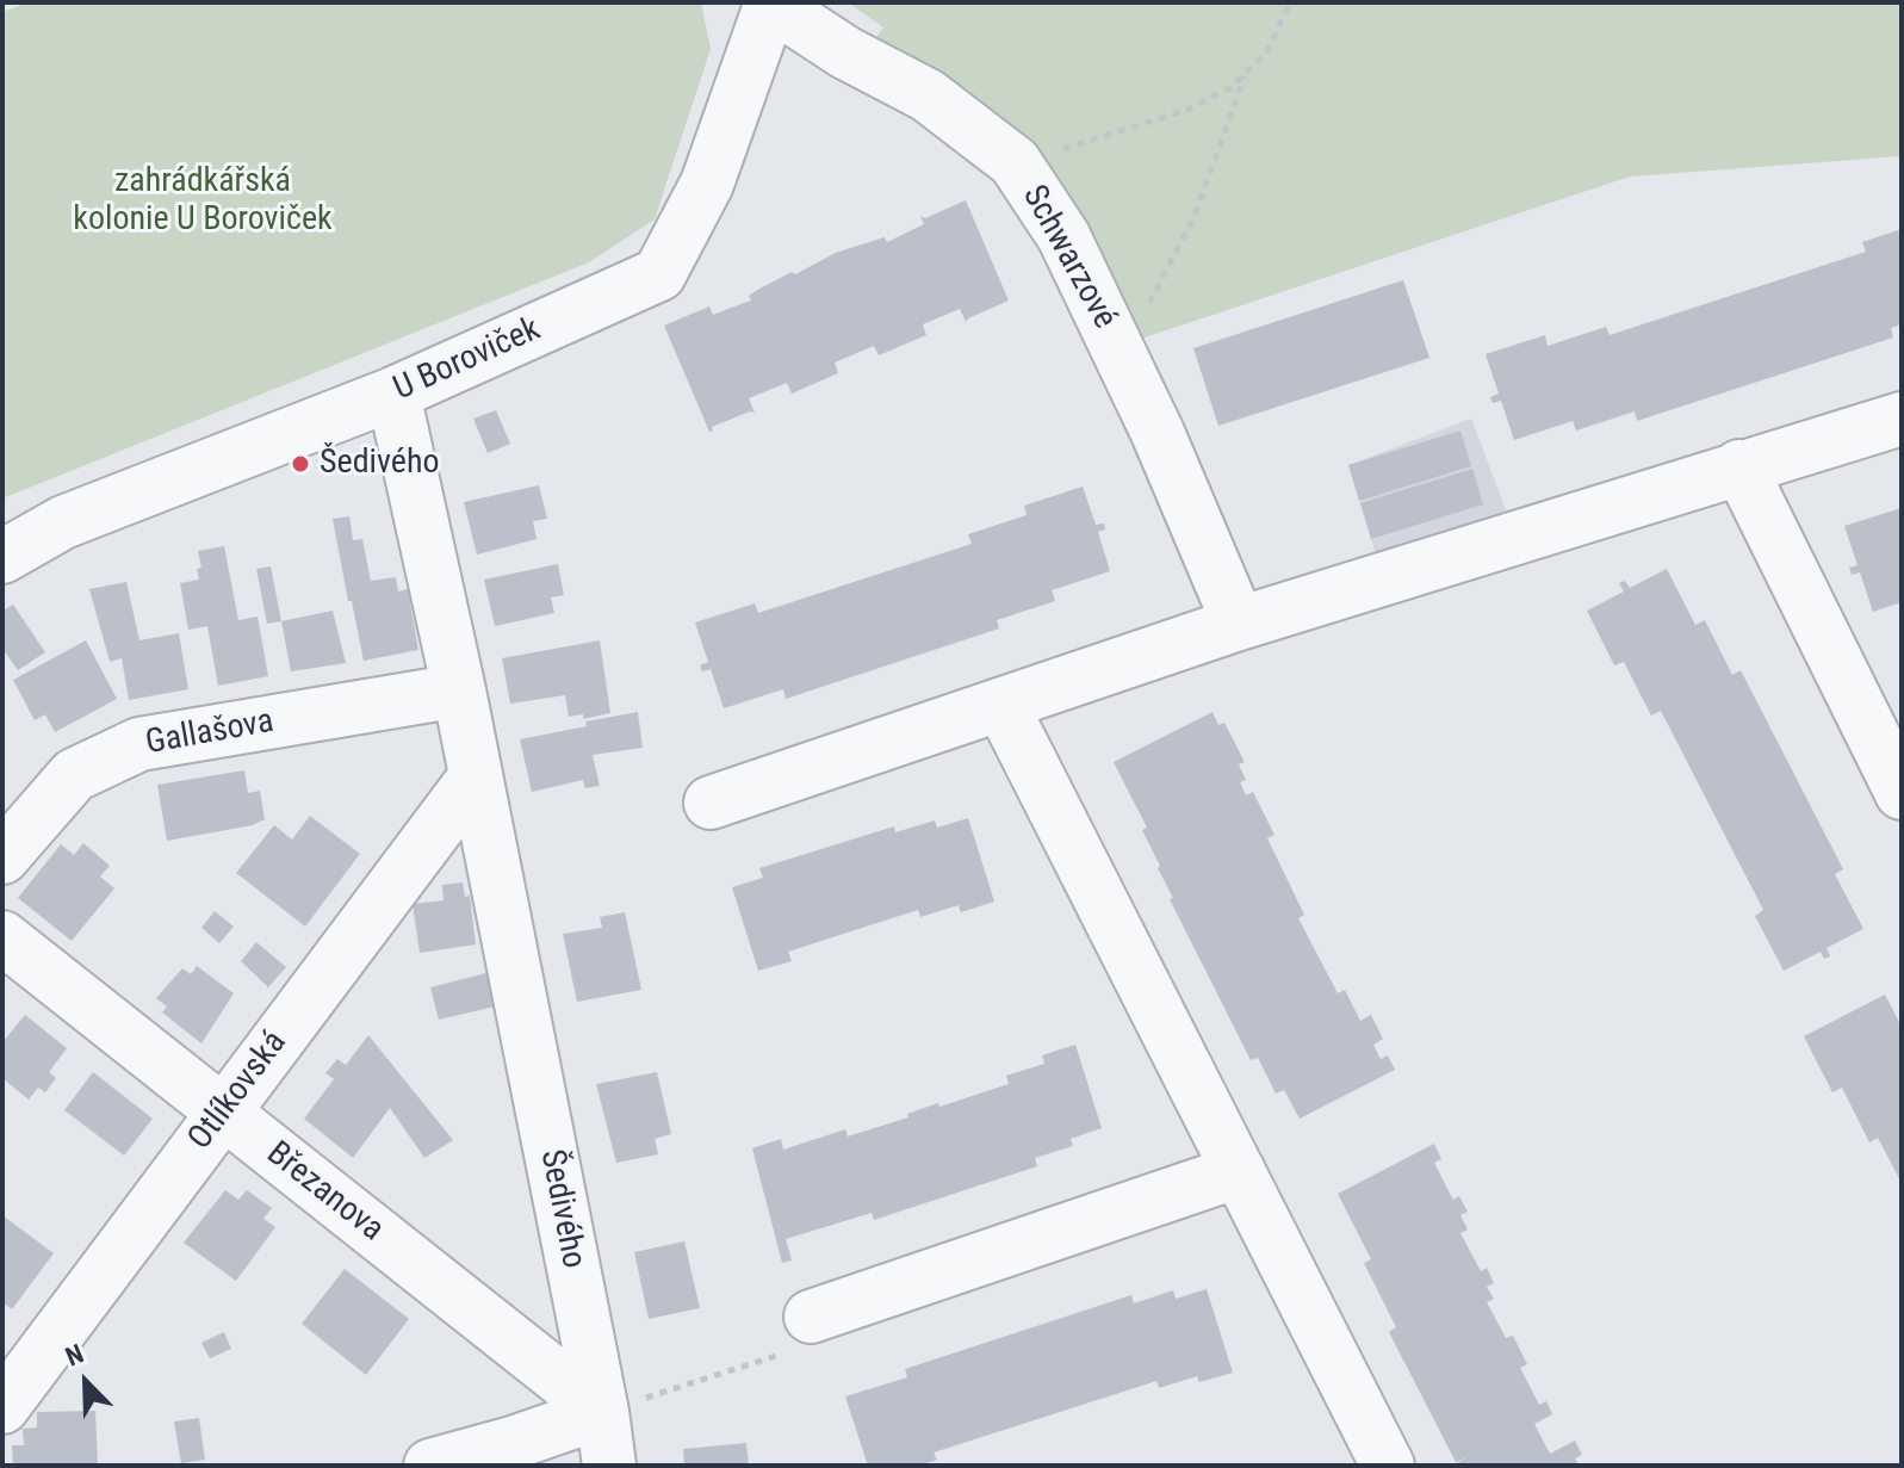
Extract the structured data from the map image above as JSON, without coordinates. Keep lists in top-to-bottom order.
{
  "streets": {
    "street": [
      "Schwarzové",
      "U Boroviček",
      "Gallašova",
      "Otlíkovská",
      "Březanova",
      "Šedivého"
    ]
  },
  "crossings": [
    ["Schwarzové", "U Boroviček"],
    ["U Boroviček", "Šedivého"],
    ["Gallašova", "Šedivého"],
    ["Otlíkovská", "Březanova"],
    ["Otlíkovská", "Šedivého"],
    ["Březanova", "Šedivého"]
  ],
  "parks": ["zahrádkářská kolonie U Boroviček"],
  "places": ["Šedivého"],
  "north": "top left"
}
